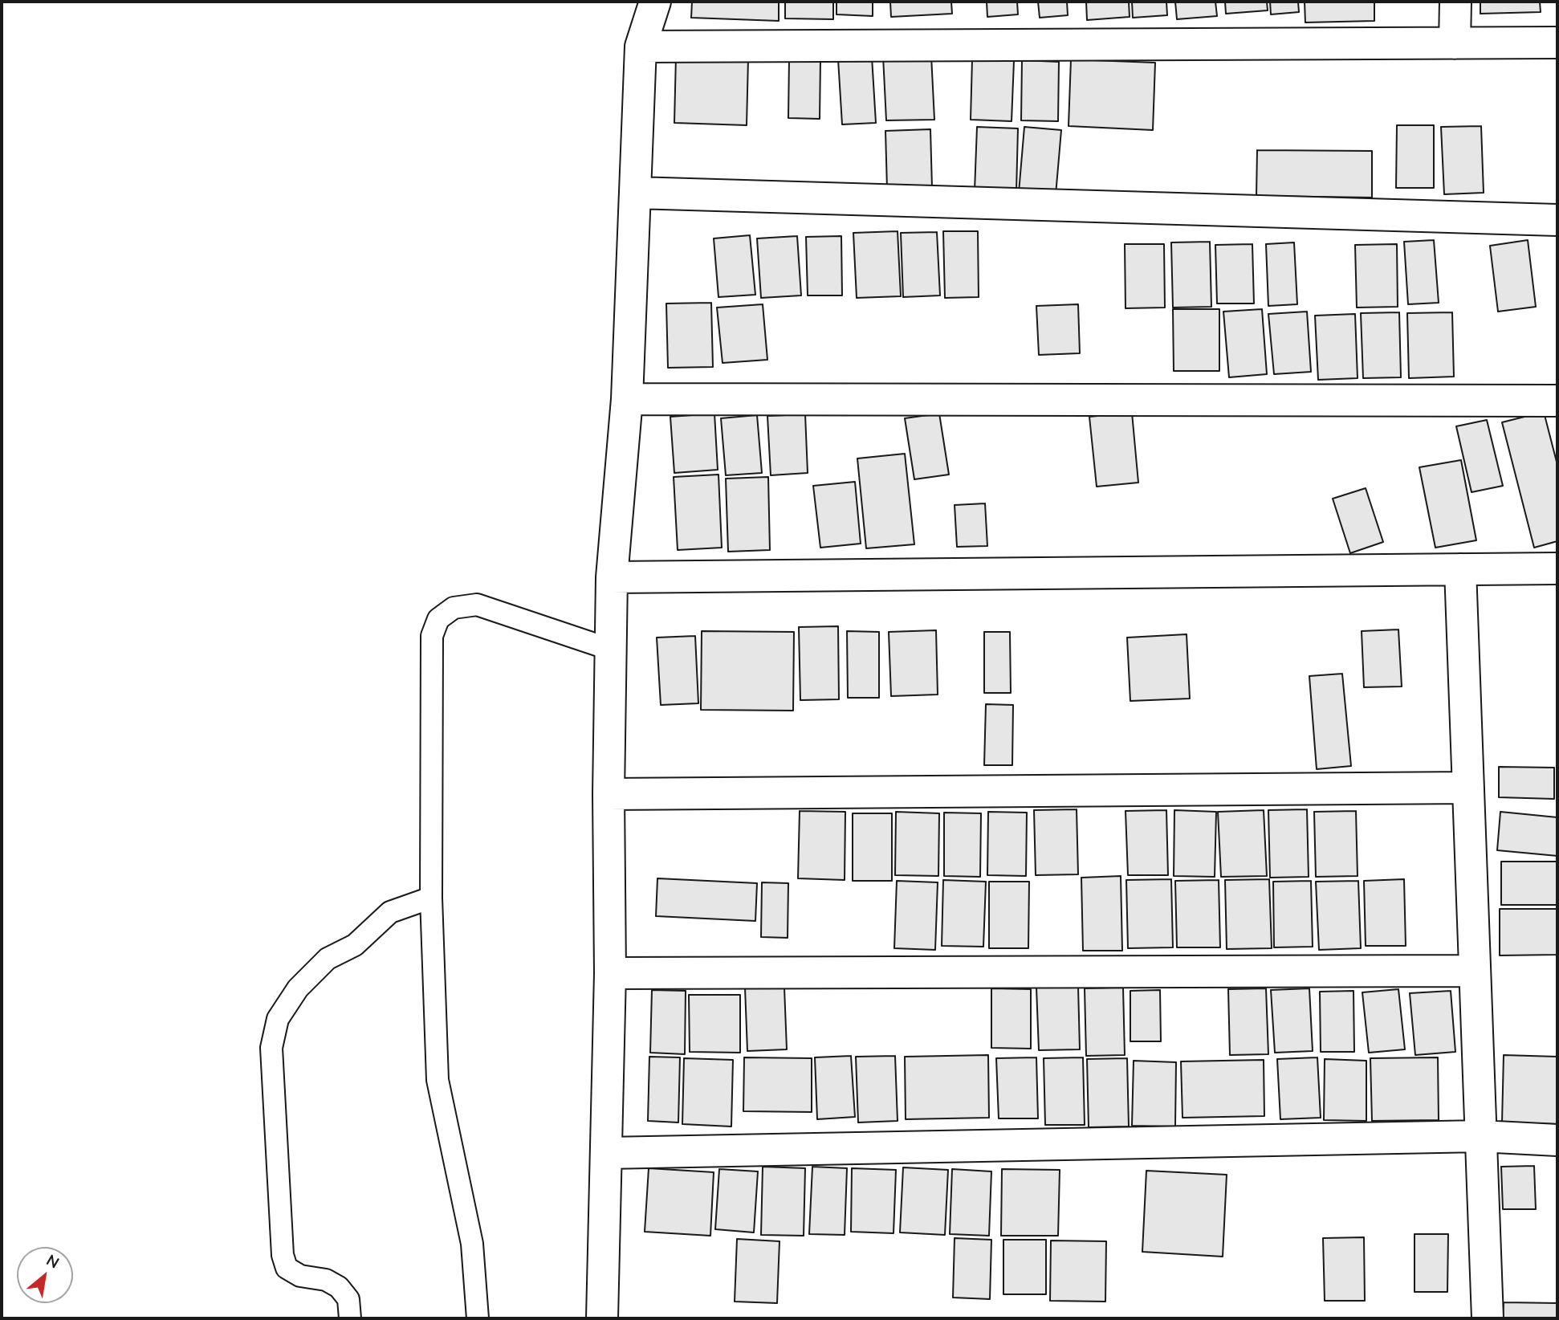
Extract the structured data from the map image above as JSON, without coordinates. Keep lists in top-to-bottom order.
{
  "north": "top right"
}
